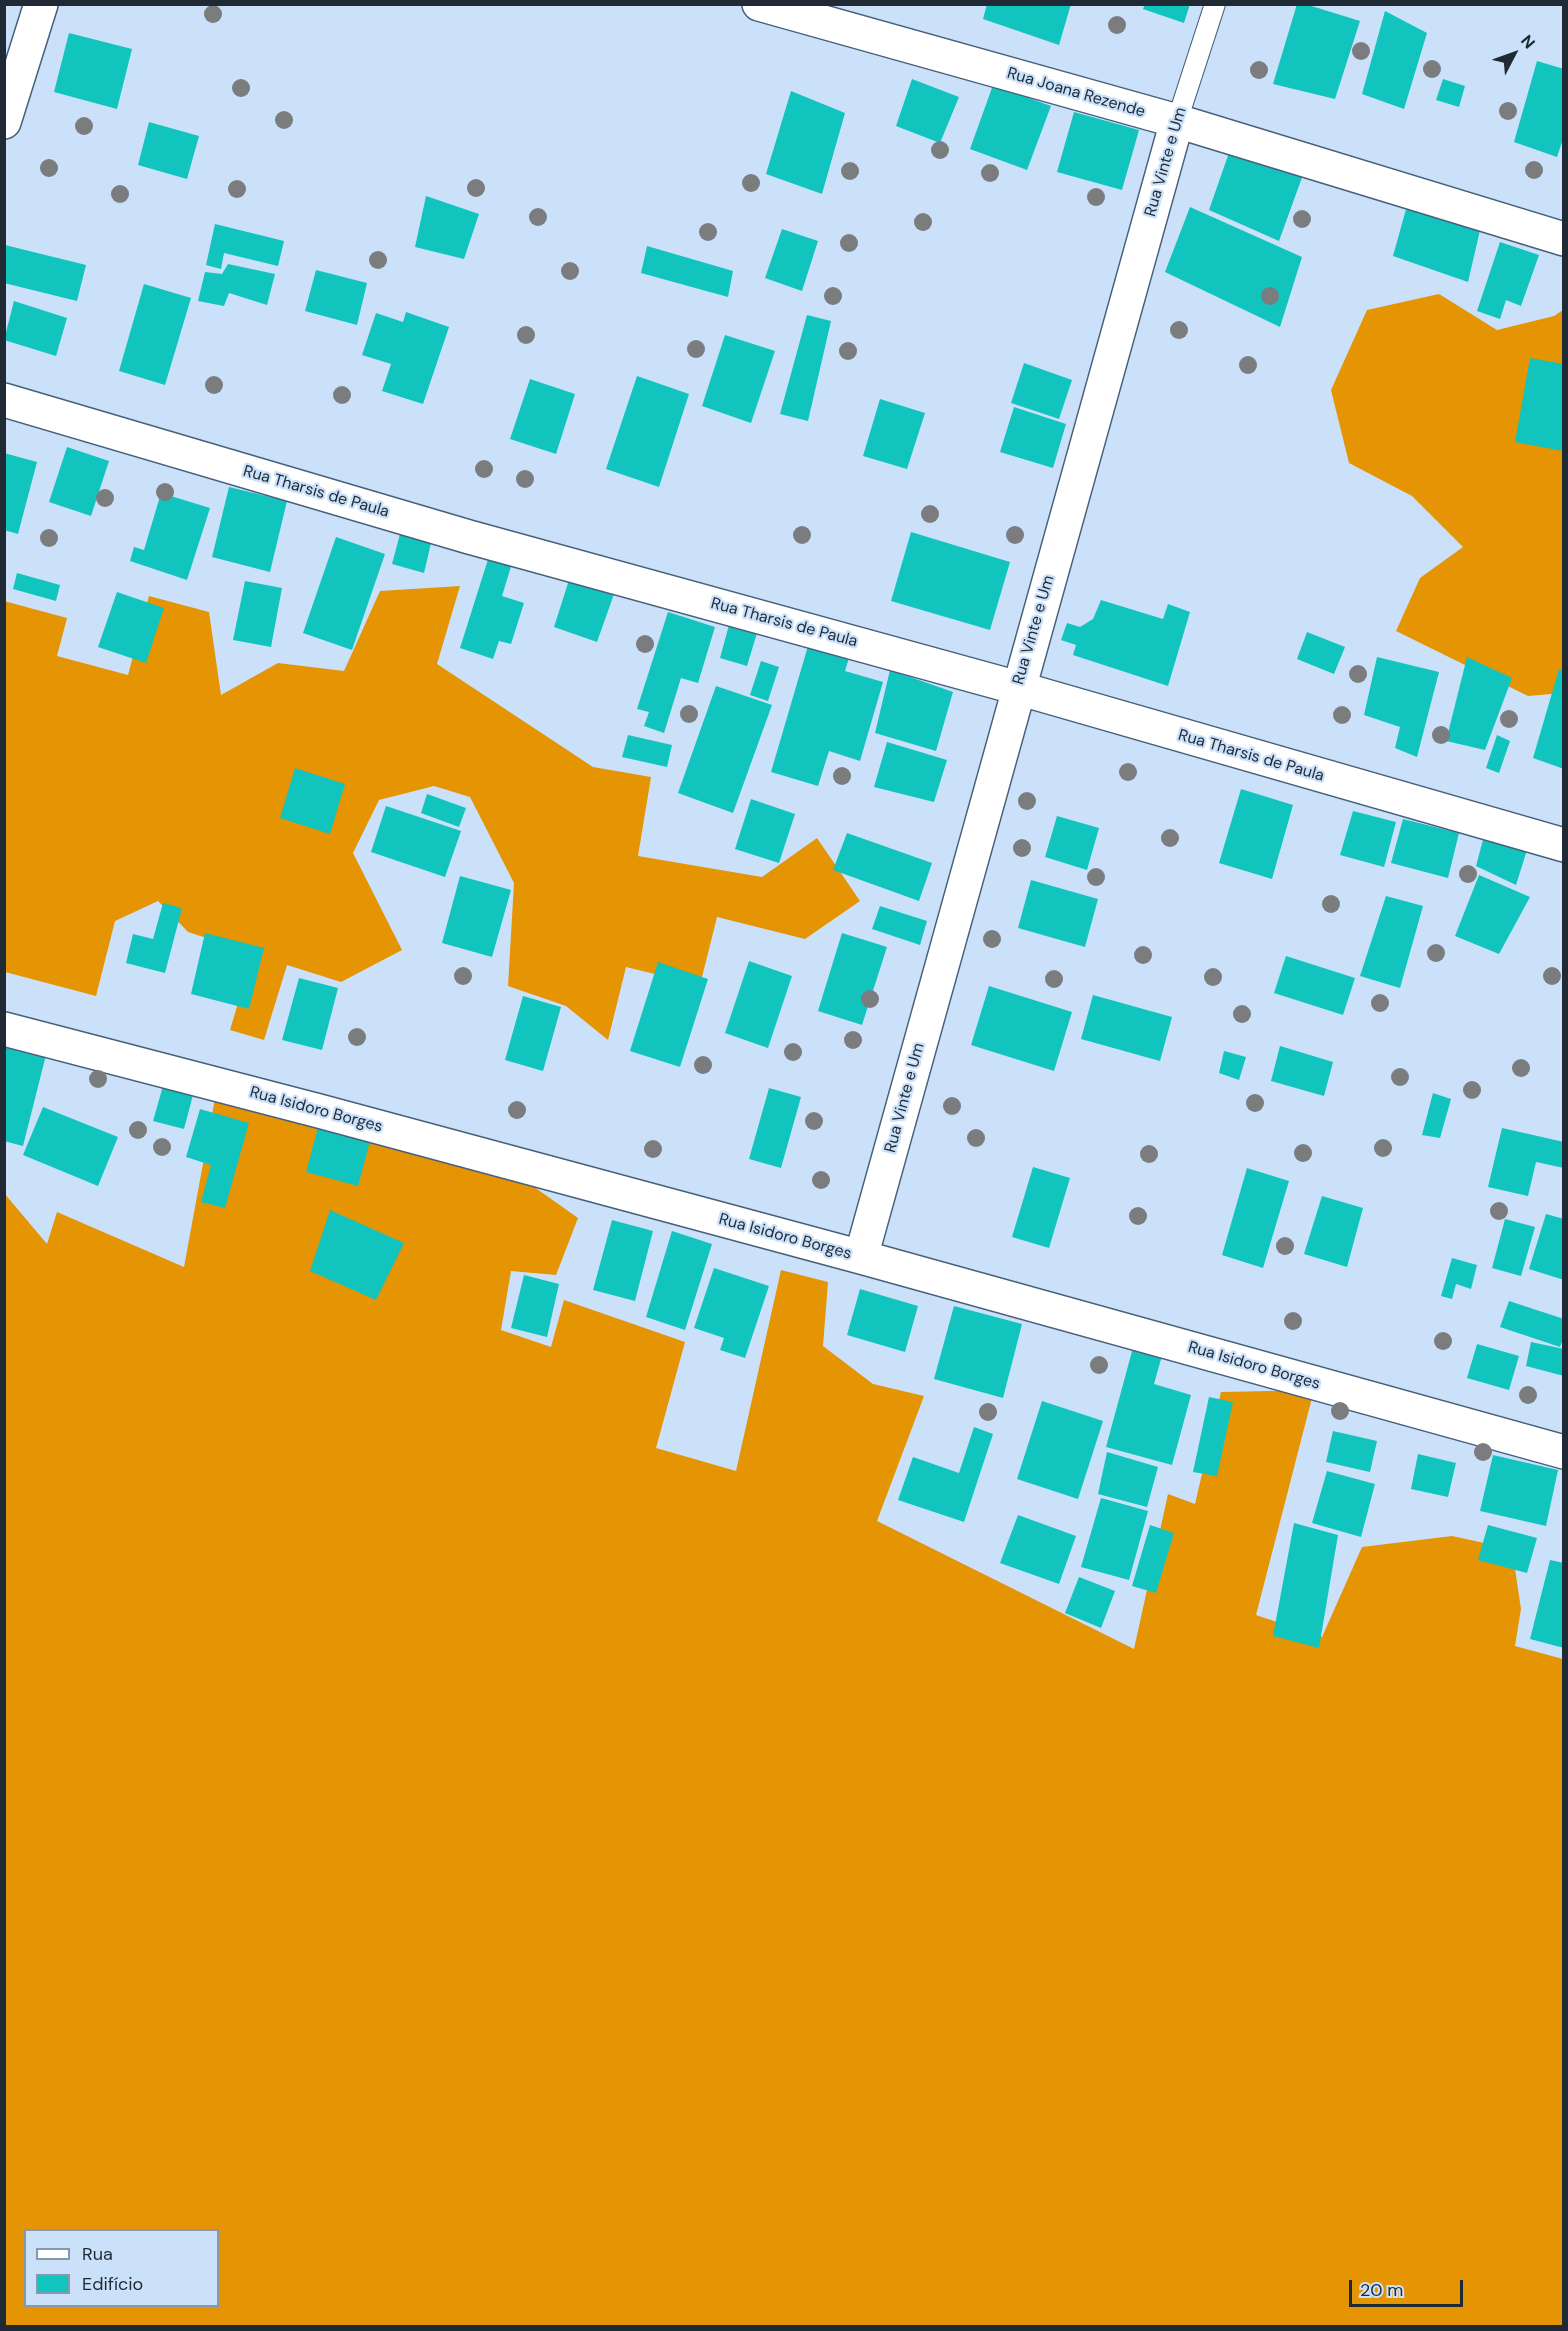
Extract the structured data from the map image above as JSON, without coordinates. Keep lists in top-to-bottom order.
{
  "streets": {
    "street": [
      "Rua Joana Rezende",
      "Rua Vinte e Um",
      "Rua Tharsis de Paula",
      "Rua Isidoro Borges"
    ]
  },
  "crossings": [
    ["Rua Joana Rezende", "Rua Vinte e Um"],
    ["Rua Vinte e Um", "Rua Tharsis de Paula"],
    ["Rua Vinte e Um", "Rua Isidoro Borges"]
  ],
  "legend": ["Rua", "Edifício"],
  "scale_bar": "20 m",
  "north": "top right"
}
